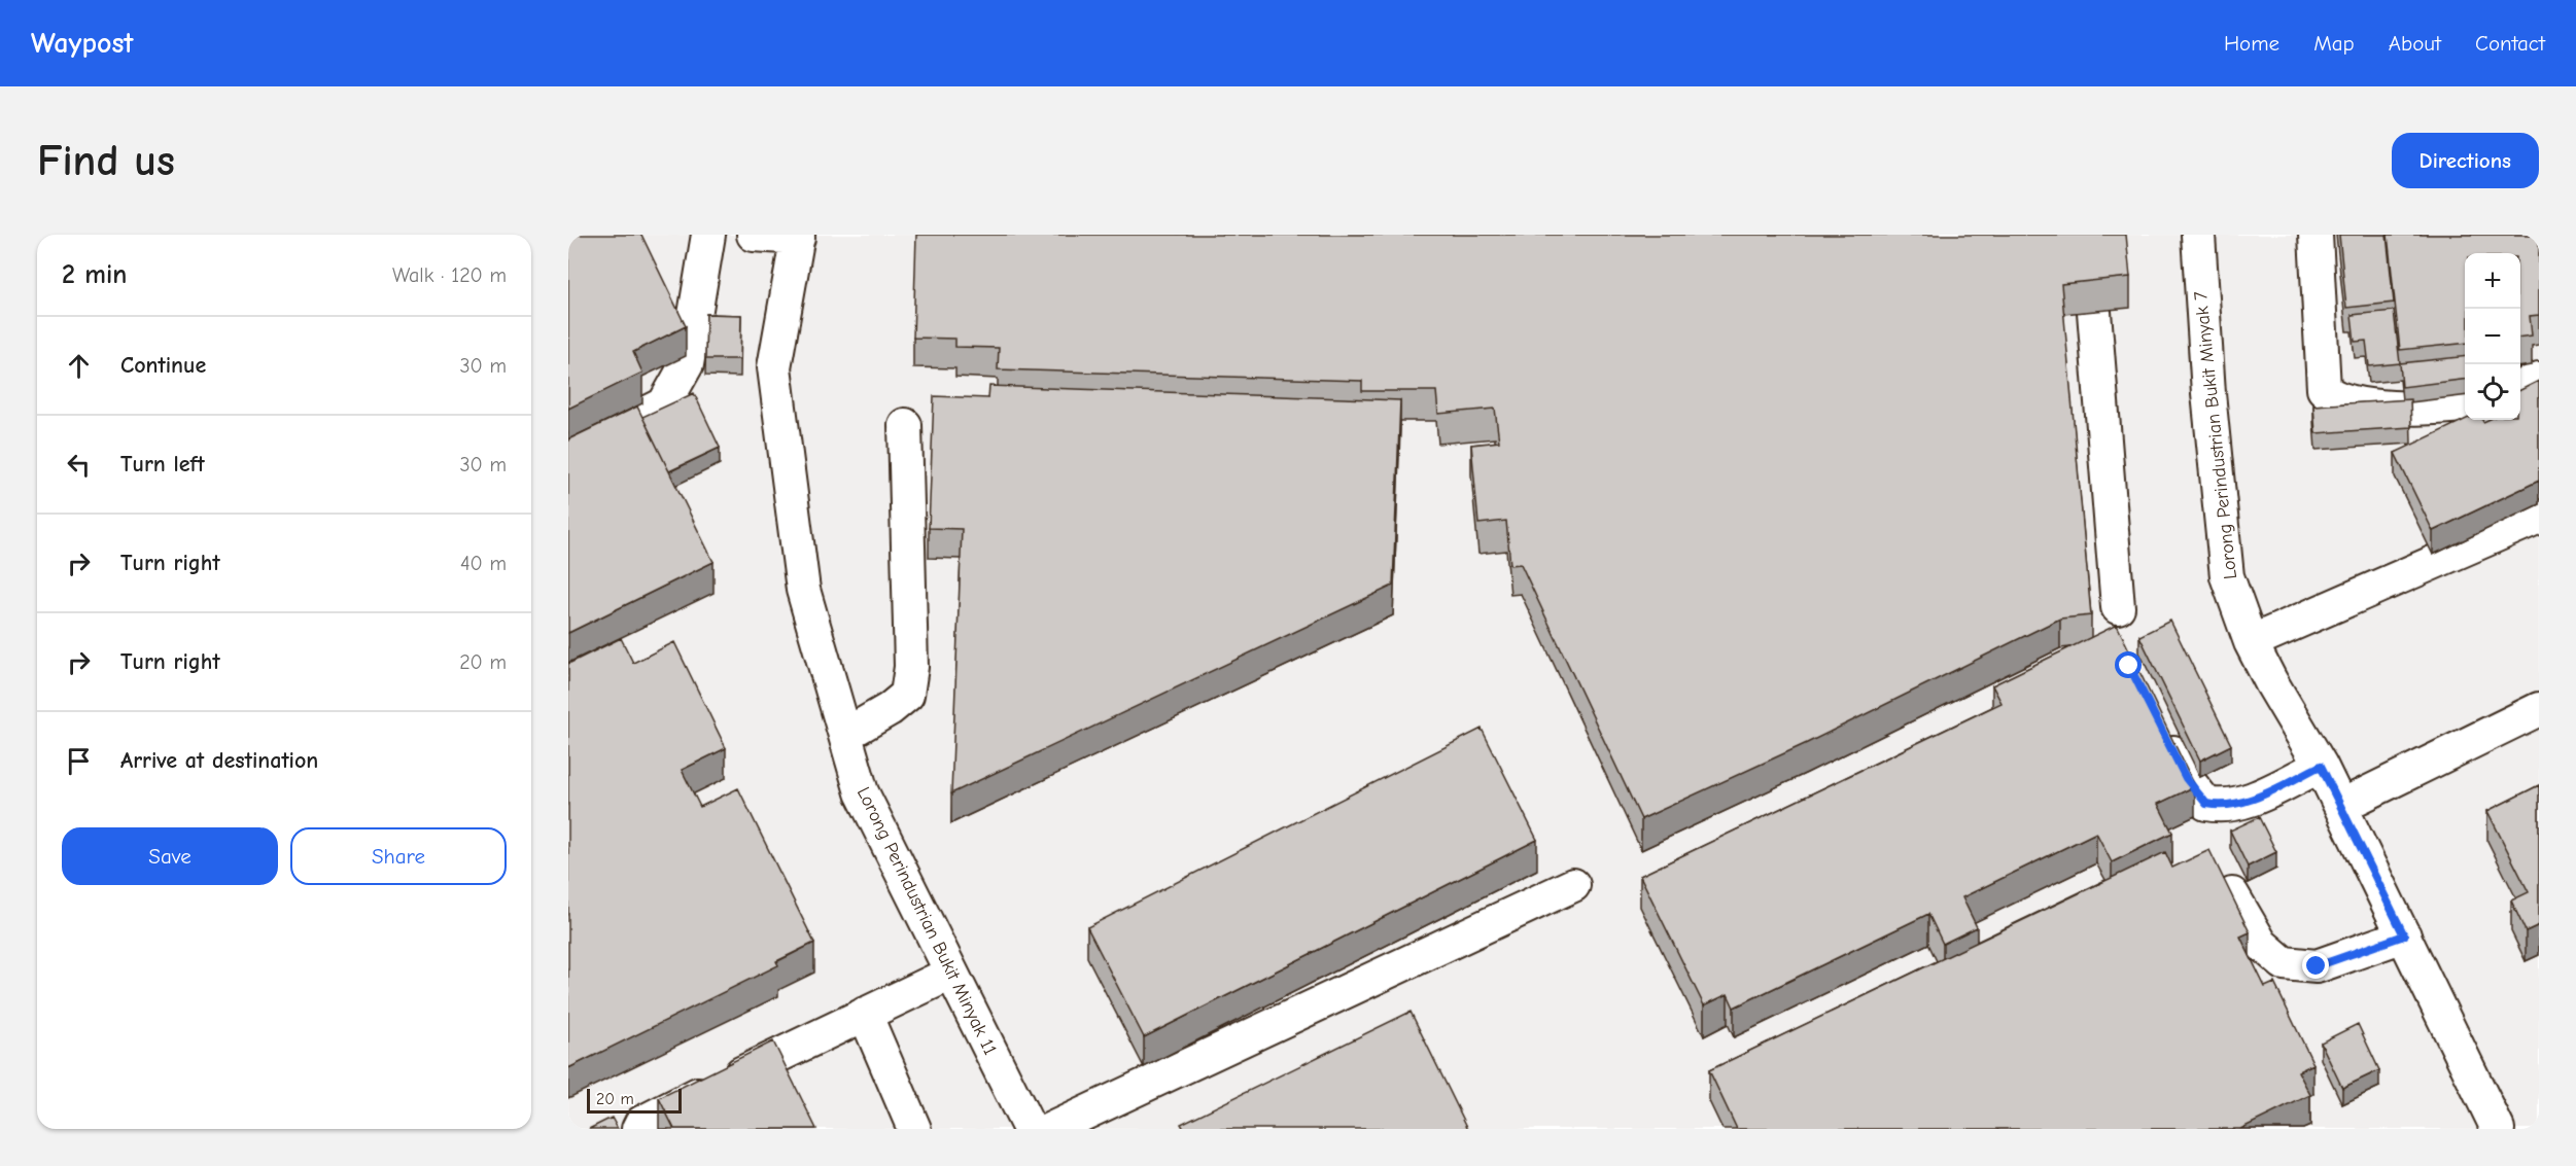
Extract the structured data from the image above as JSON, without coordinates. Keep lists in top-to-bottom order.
{
  "streets": {
    "street": ["Lorong Perindustrian Bukit Minyak 7", "Lorong Perindustrian Bukit Minyak 11"]
  },
  "scale_bar": "20 m",
  "page": {
    "header": "Waypost",
    "nav": [
      "Home",
      "Map",
      "About",
      "Contact"
    ],
    "buttons": [
      "Directions",
      ["Save", "Share"]
    ],
    "title": "Find us",
    "heading": ["2 min", "Walk · 120 m"],
    "map_buttons": ["+", "−"],
    "list": [
      ["Continue", "30 m"],
      ["Turn left", "30 m"],
      ["Turn right", "40 m"],
      ["Turn right", "20 m"],
      "Arrive at destination"
    ],
    "scale": "20 m"
  }
}
